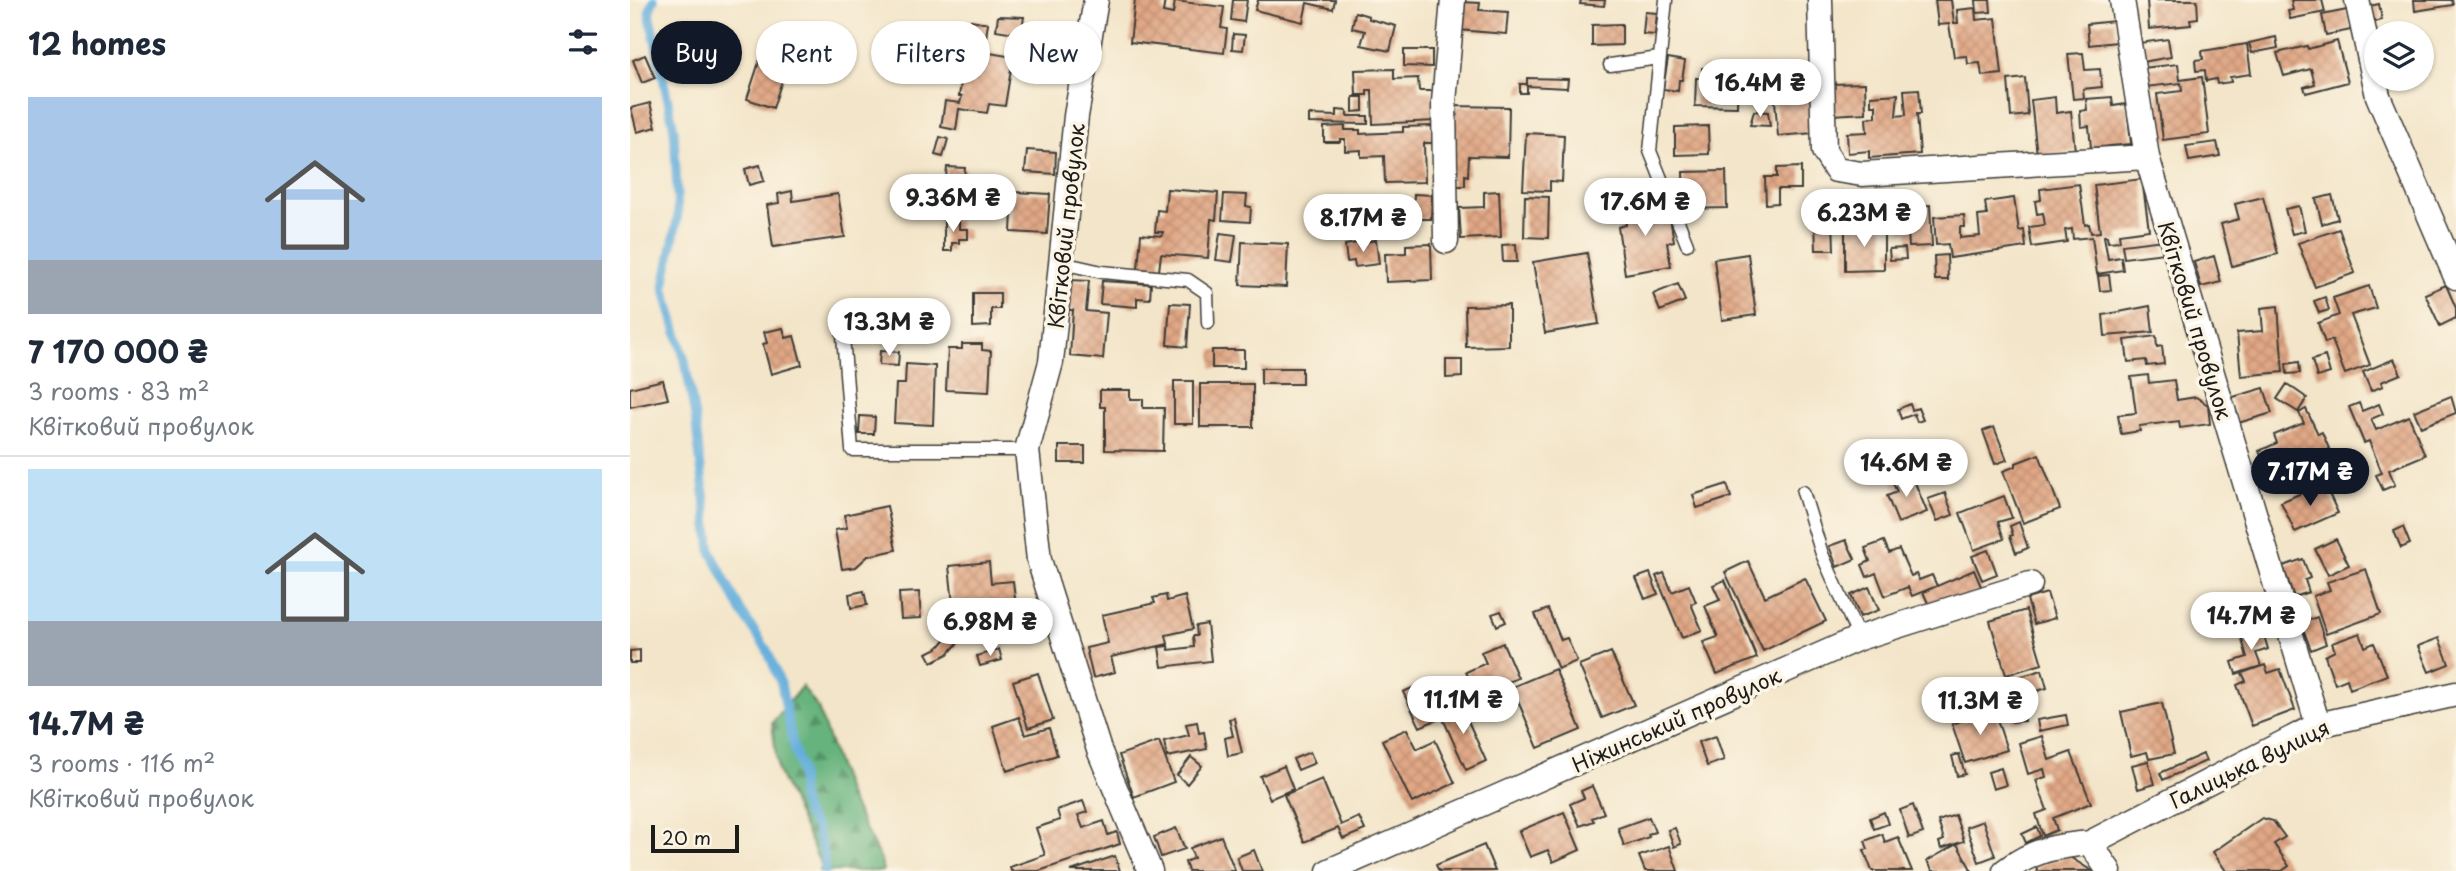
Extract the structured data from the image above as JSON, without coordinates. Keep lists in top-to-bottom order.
{
  "streets": {
    "street": ["Квітковий провулок", "Ніжинський провулок", "Галицька вулиця"]
  },
  "crossings": [
    ["Квітковий провулок", "Галицька вулиця"]
  ],
  "scale_bar": "20 m",
  "page": {
    "heading": "12 homes",
    "chip": [
      "Buy",
      "Rent",
      "Filters",
      "New"
    ],
    "price": [
      "16.4M ₴",
      "9.36M ₴",
      "17.6M ₴",
      "6.23M ₴",
      "8.17M ₴",
      "13.3M ₴",
      "14.6M ₴",
      "7.17M ₴",
      "14.7M ₴",
      "6.98M ₴",
      "11.1M ₴",
      "11.3M ₴"
    ],
    "list": [
      {
        "name": "7 170 000 ₴",
        "note": "3 rooms · 83 m² · Квітковий провулок"
      },
      {
        "name": "14.7M ₴",
        "note": "3 rooms · 116 m² · Квітковий провулок"
      }
    ],
    "scale": "20 m"
  }
}
